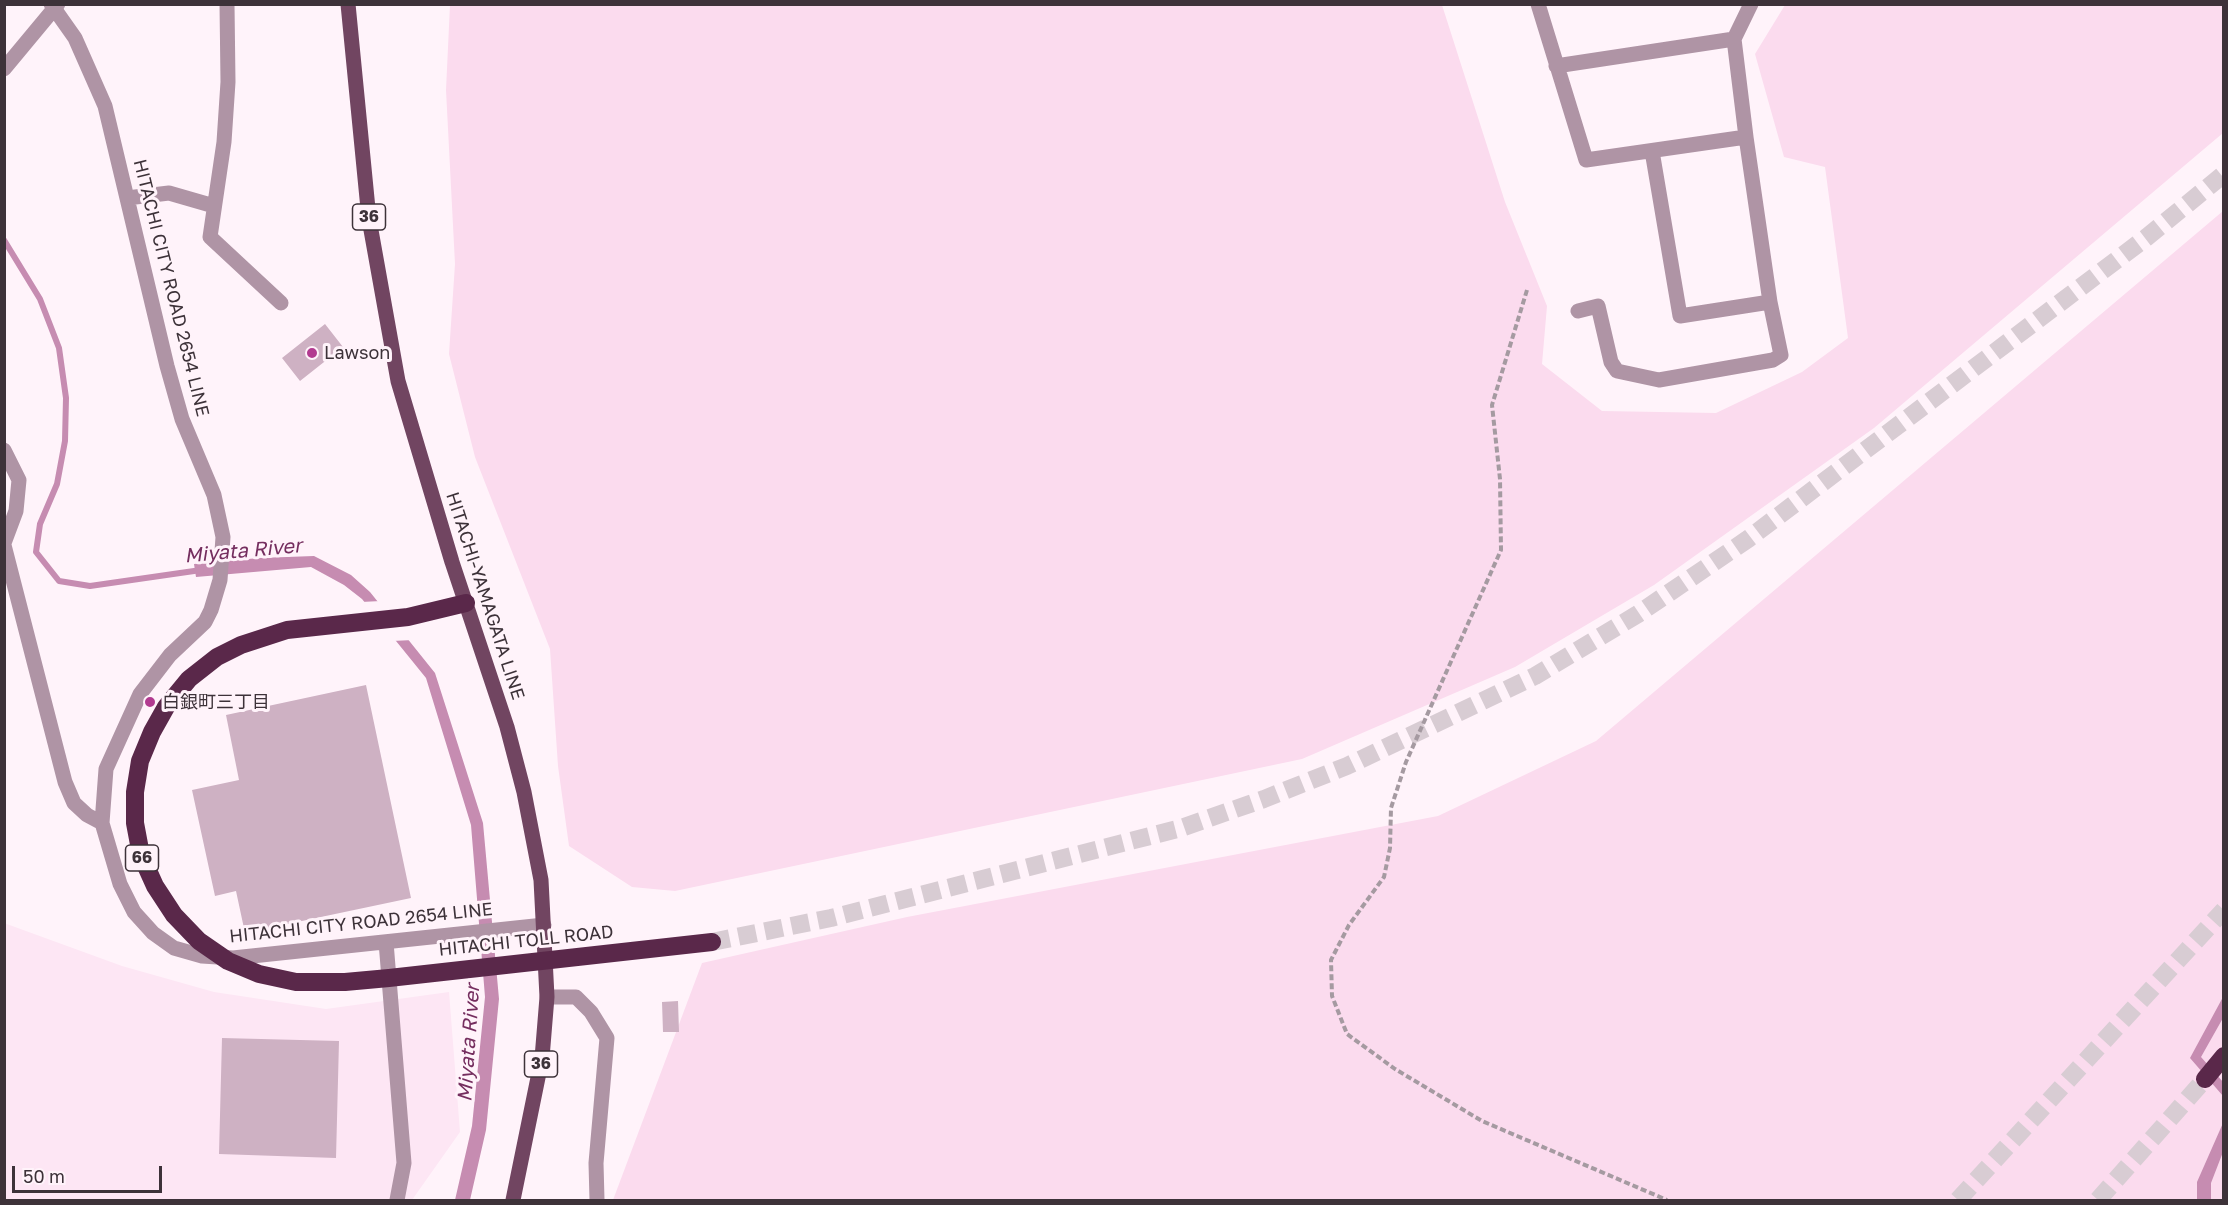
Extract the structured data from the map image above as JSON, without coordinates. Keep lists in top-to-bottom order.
{
  "streets": {
    "highway": ["66", "HITACHI TOLL ROAD"],
    "main road": ["36", "HITACHI-YAMAGATA LINE"],
    "street": ["HITACHI CITY ROAD 2654 LINE"]
  },
  "crossings": [
    ["HITACHI CITY ROAD 2654 LINE", "HITACHI-YAMAGATA LINE"],
    ["HITACHI-YAMAGATA LINE", "HITACHI TOLL ROAD"]
  ],
  "water": ["Miyata River"],
  "places": ["Lawson", "白銀町三丁目"],
  "scale_bar": "50 m"
}
